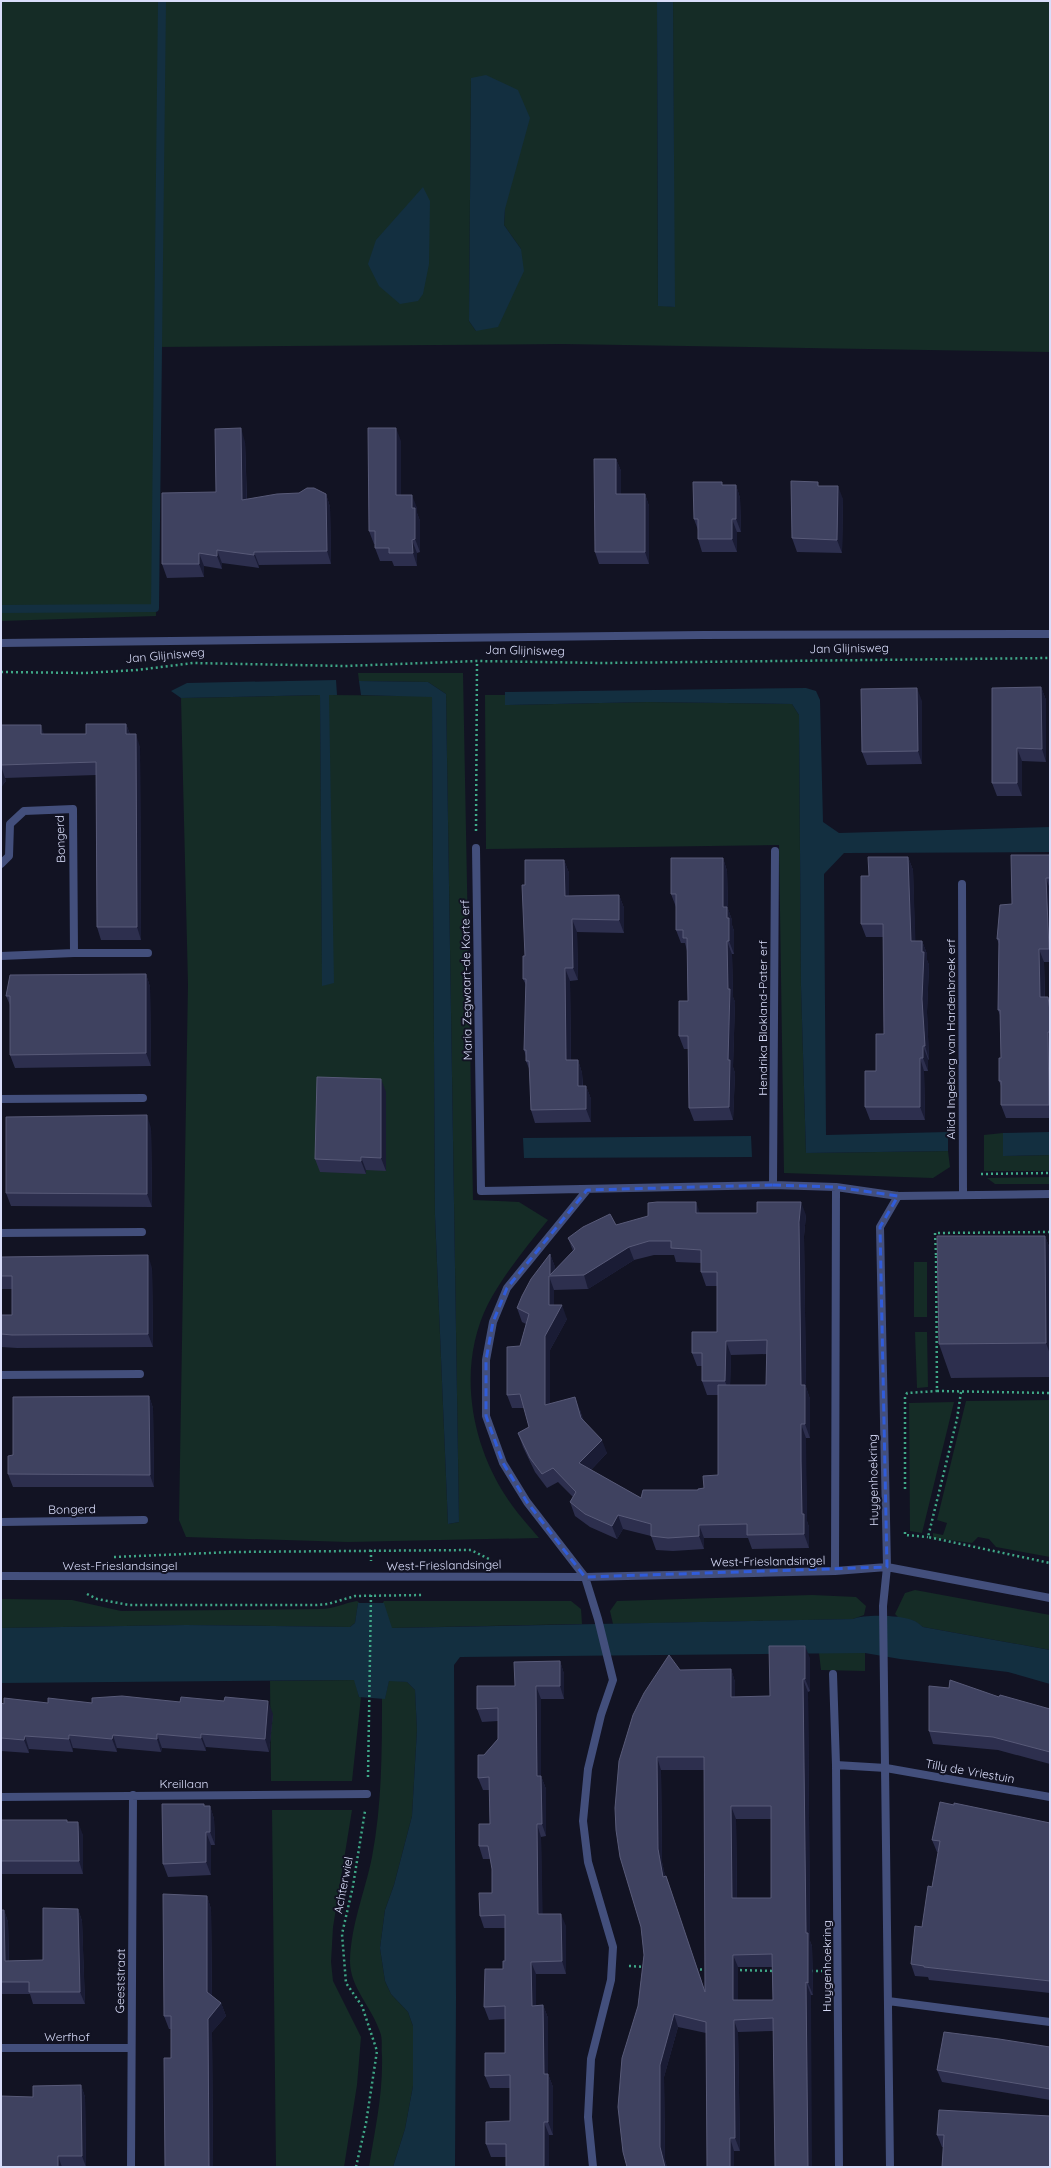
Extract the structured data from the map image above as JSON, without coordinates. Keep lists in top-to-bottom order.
{
  "streets": {
    "street": [
      "Jan Glijnisweg",
      "Bongerd",
      "Maria Zegwaart-de Korte erf",
      "Hendrika Blokland-Pater erf",
      "Alida Ingeborg van Hardenbroek erf",
      "Huygenhoekring",
      "West-Frieslandsingel",
      "Tilly de Vriestuin",
      "Kreillaan",
      "Geeststraat",
      "Werfhof"
    ],
    "path": ["Achterwiel"]
  },
  "crossings": [
    ["Huygenhoekring", "West-Frieslandsingel"],
    ["Huygenhoekring", "Tilly de Vriestuin"],
    ["Kreillaan", "Achterwiel"],
    ["Kreillaan", "Geeststraat"],
    ["Geeststraat", "Werfhof"]
  ]
}
